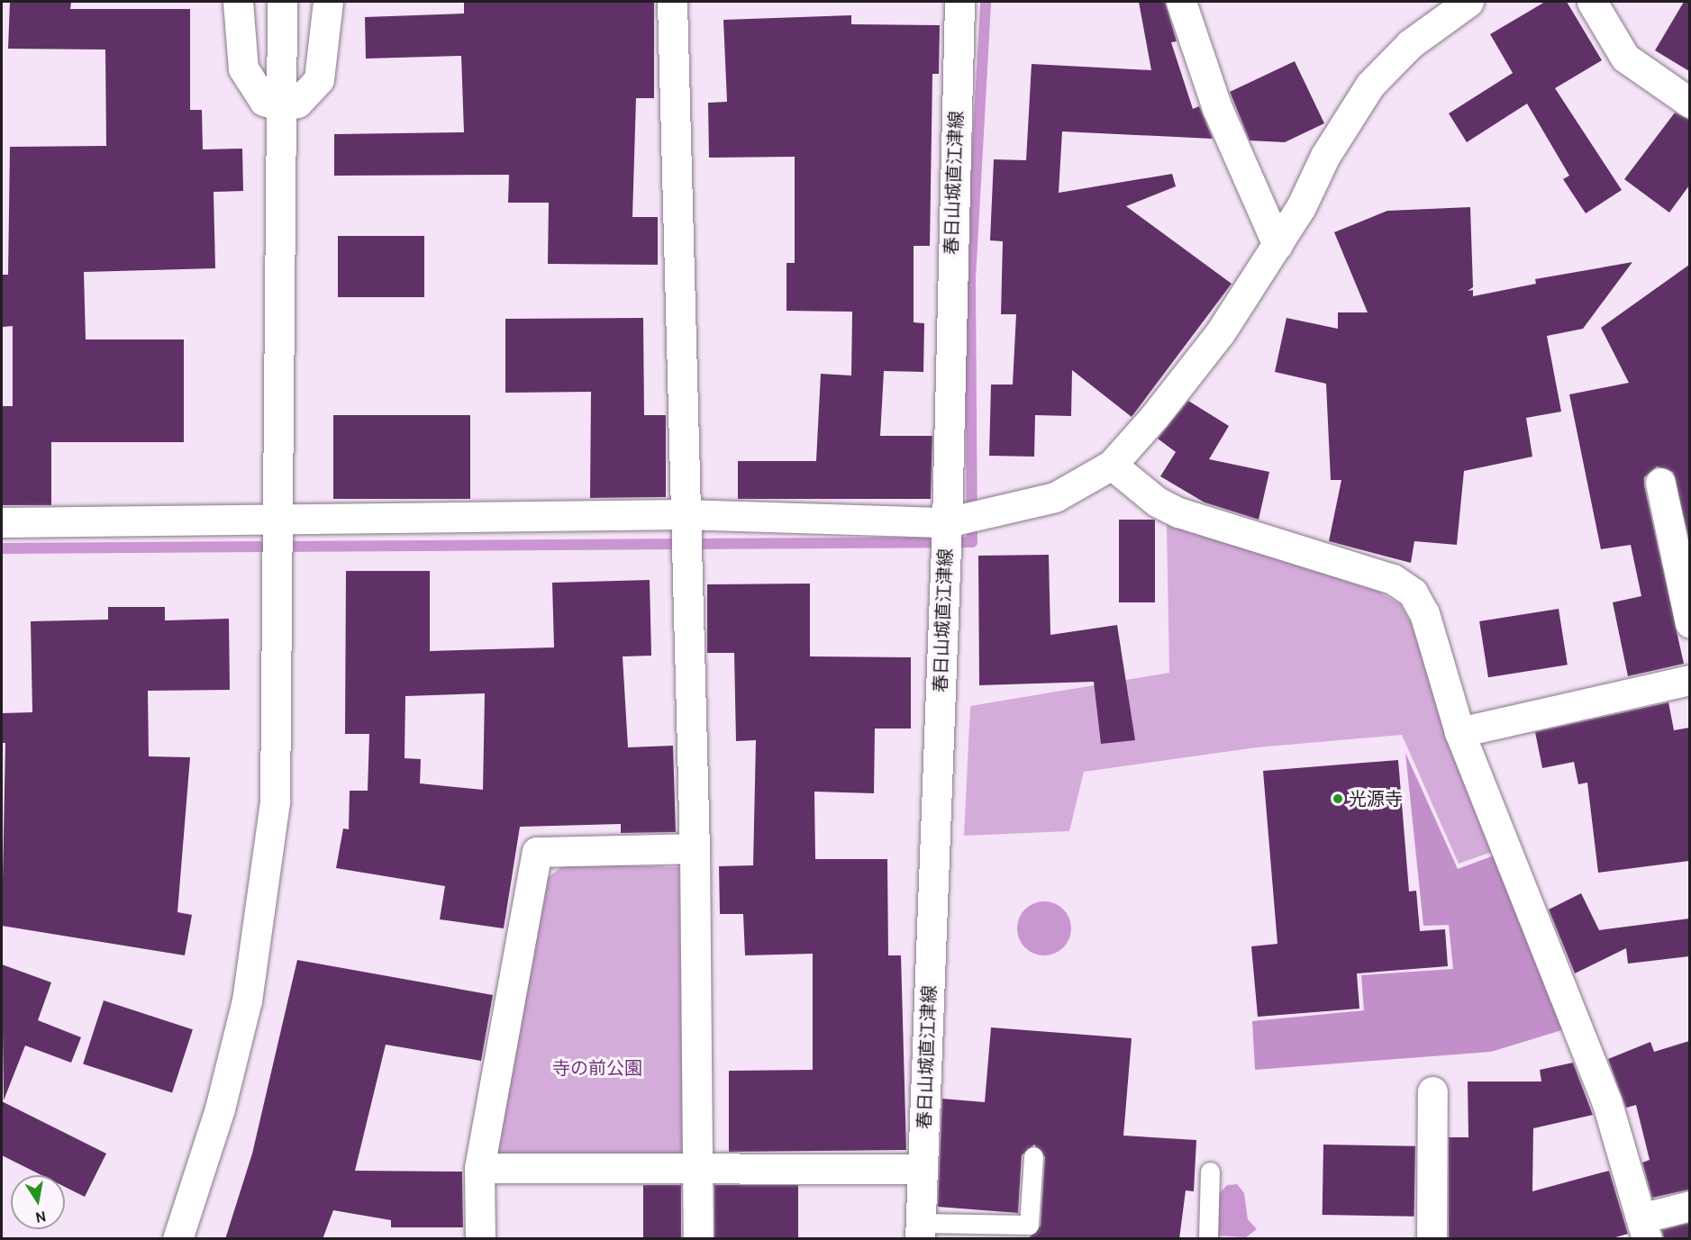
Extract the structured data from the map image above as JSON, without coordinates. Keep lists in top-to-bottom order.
{
  "streets": {
    "street": ["春日山城直江津線"]
  },
  "parks": ["寺の前公園"],
  "places": ["光源寺"],
  "north": "bottom"
}
